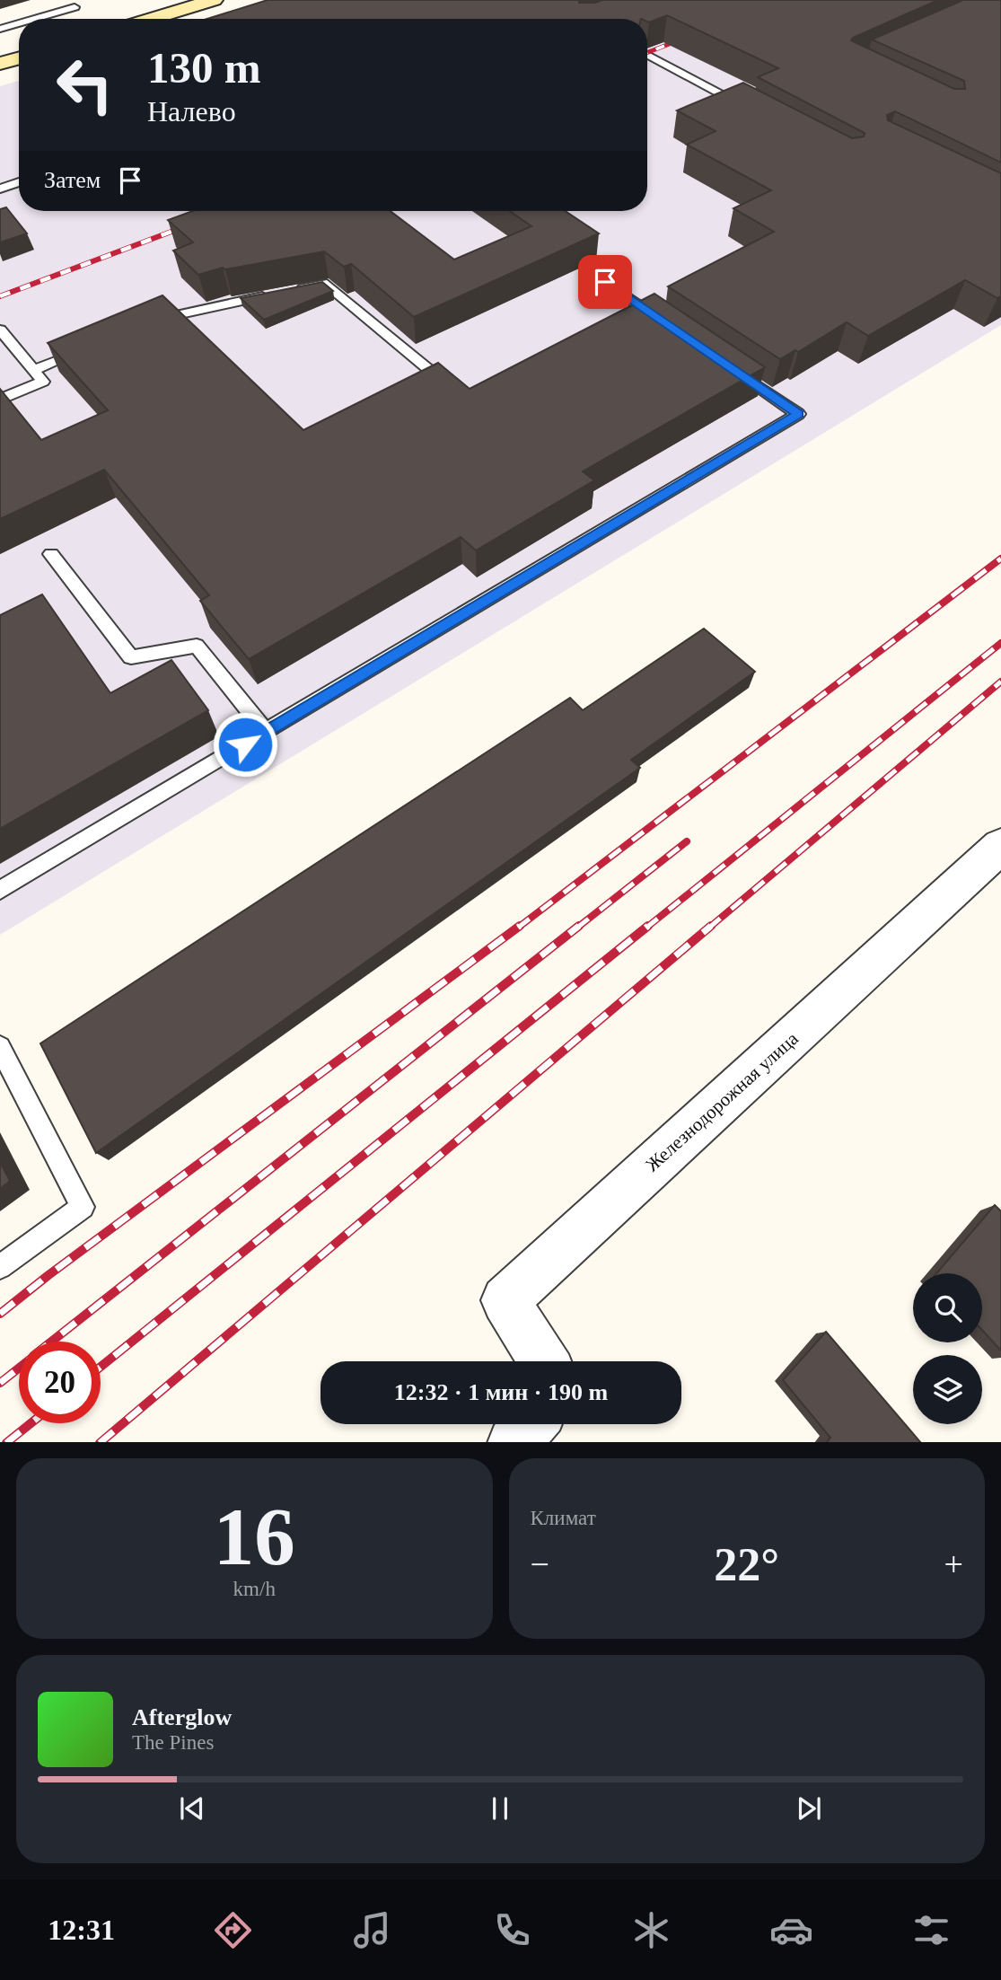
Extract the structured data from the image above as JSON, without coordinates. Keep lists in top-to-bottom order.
{
  "streets": {
    "street": ["Железнодорожная улица"]
  },
  "page": {
    "turn": ["130 m", "Налево"],
    "then": "Затем",
    "limit": "20",
    "trip": "12:32 · 1 мин · 190 m",
    "tile": [
      ["16", "km/h"],
      "Климат"
    ],
    "heat": ["−", "22°", "+"],
    "song": ["Afterglow", "The Pines"],
    "tabs": "12:31"
  }
}
